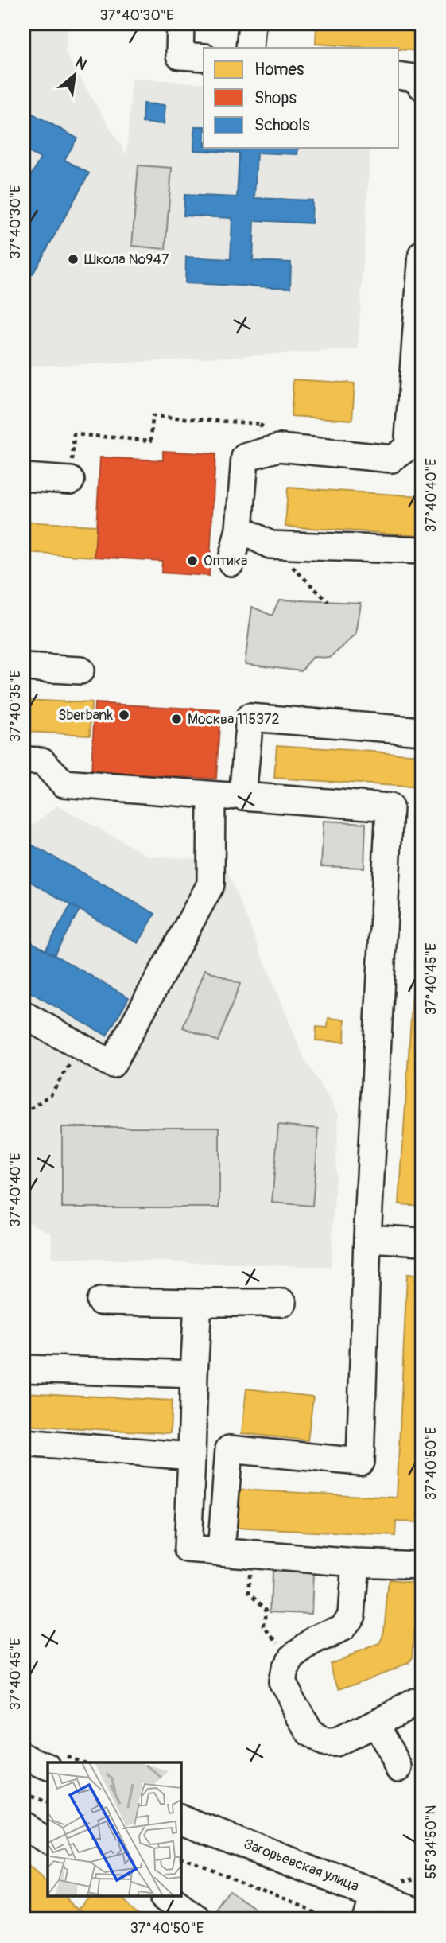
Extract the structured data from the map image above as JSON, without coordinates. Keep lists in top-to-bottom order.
{
  "streets": {
    "street": ["Загорьевская улица"]
  },
  "places": [
    "Школа №947",
    "Оптика",
    "Sberbank",
    "Москва 115372"
  ],
  "legend": ["Homes", "Shops", "Schools"],
  "north": "top right",
  "coordinates": [
    "37°40'30\"E",
    "37°40'40\"E",
    "37°40'35\"E",
    "37°40'45\"E",
    "37°40'50\"E",
    "55°34'50\"N"
  ]
}
